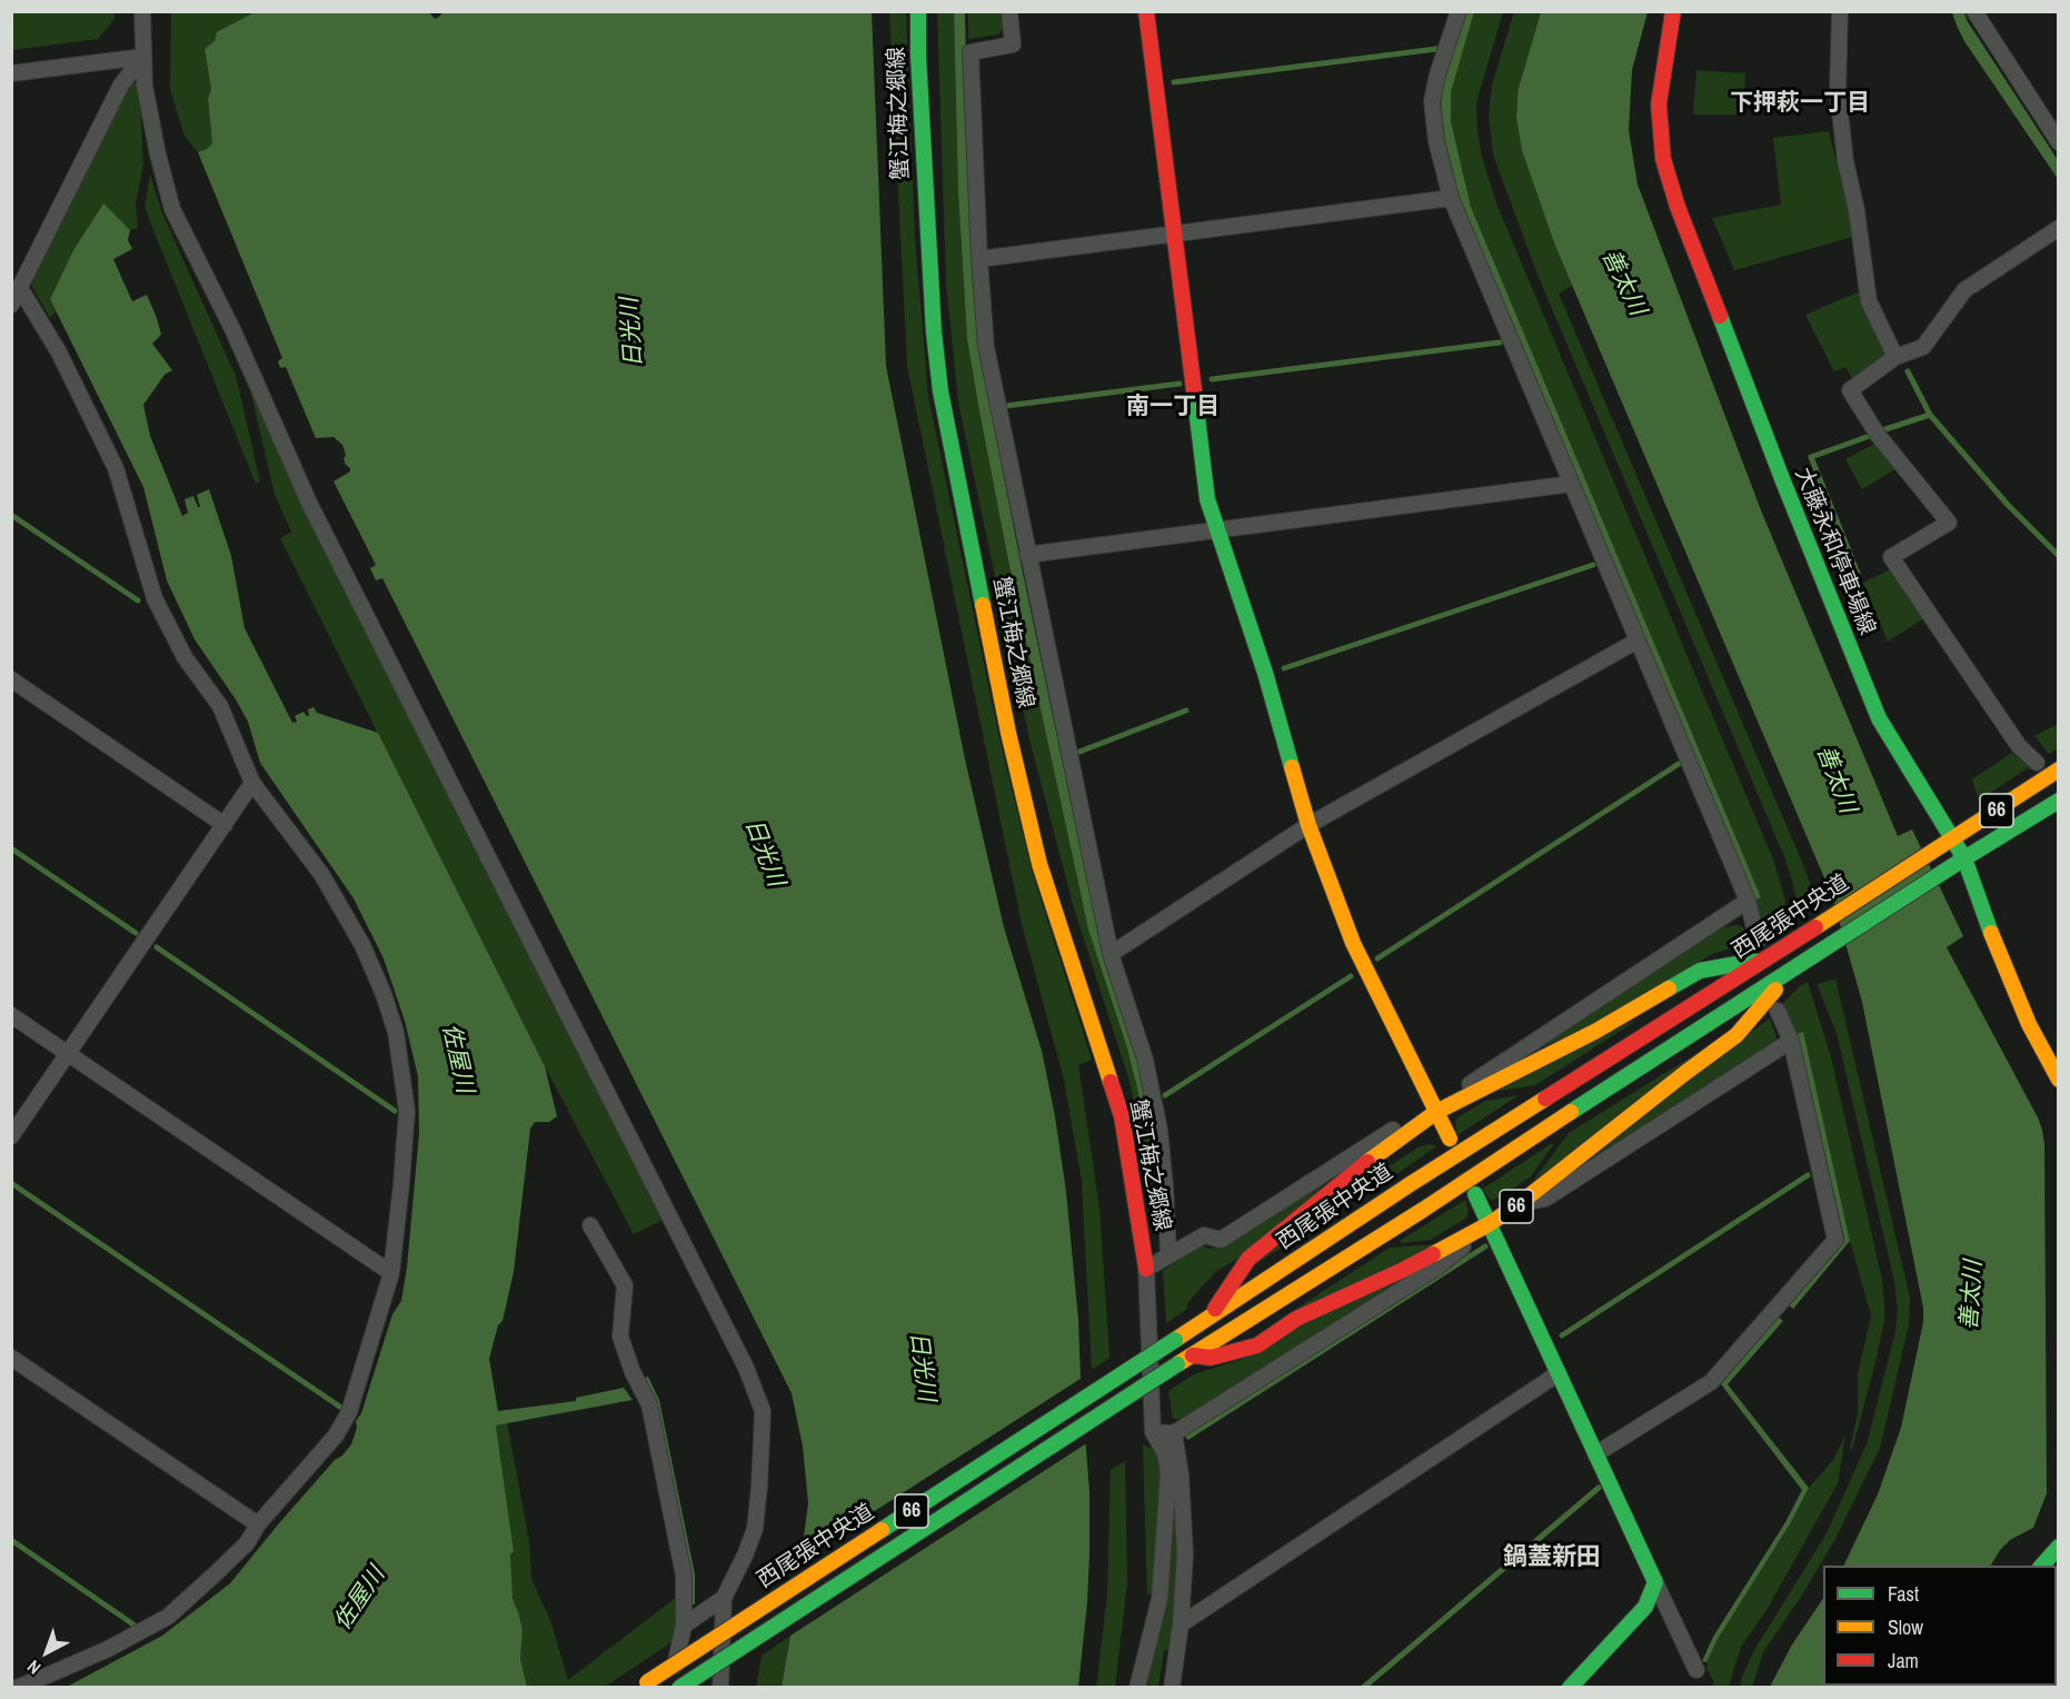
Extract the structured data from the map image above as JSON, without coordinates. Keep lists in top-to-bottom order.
{
  "streets": {
    "main road": [
      "蟹江梅之郷線",
      "大藤永和停車場線",
      "66",
      "西尾張中央道"
    ]
  },
  "crossings": [
    ["大藤永和停車場線", "西尾張中央道"],
    ["66", "西尾張中央道"]
  ],
  "districts": ["下押萩一丁目", "南一丁目", "鍋蓋新田"],
  "water": ["善太川", "日光川", "佐屋川"],
  "legend": ["Fast", "Slow", "Jam"],
  "north": "bottom left"
}
